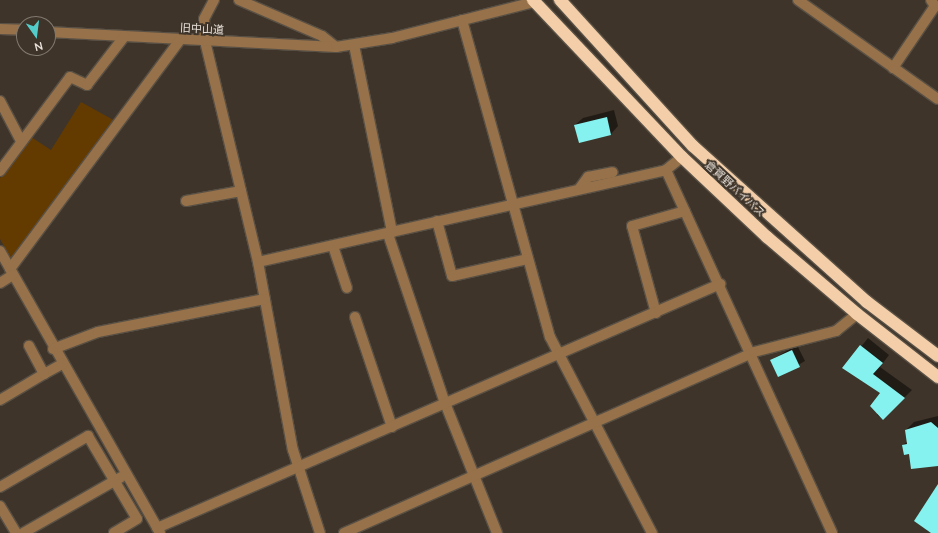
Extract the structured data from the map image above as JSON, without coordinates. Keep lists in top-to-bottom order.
{
  "streets": {
    "highway": ["倉賀野バイパス"],
    "street": ["旧中山道"]
  },
  "north": "bottom"
}
